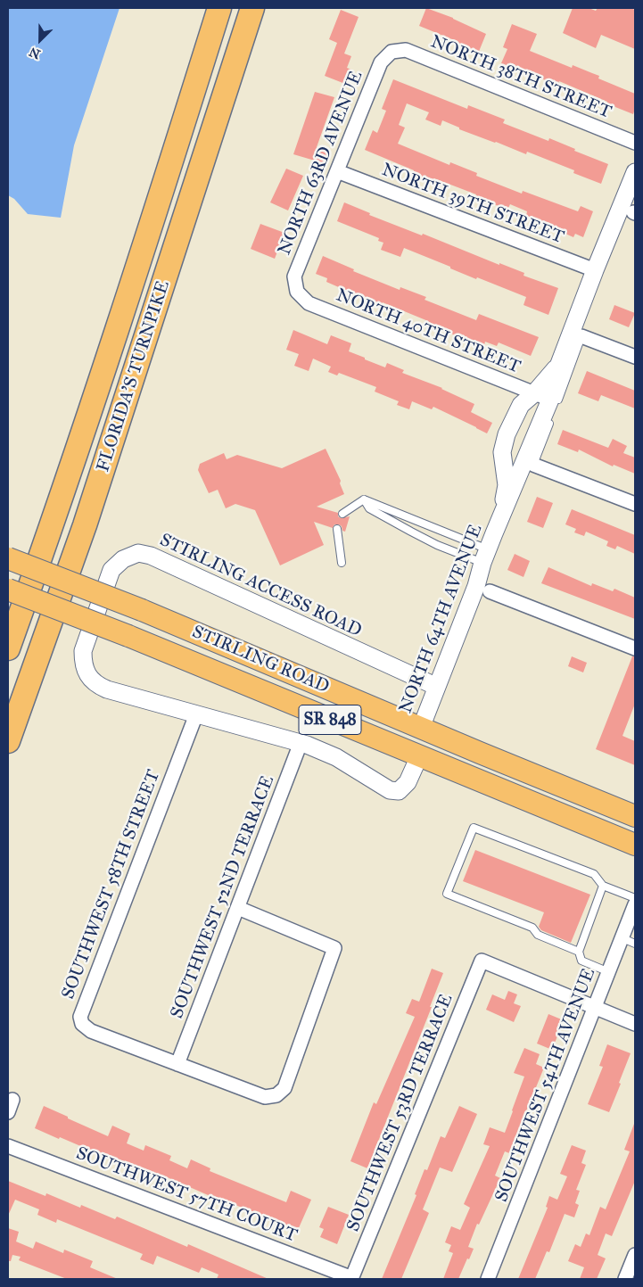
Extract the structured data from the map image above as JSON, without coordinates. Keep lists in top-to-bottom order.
{
  "streets": {
    "highway": ["FLORIDA'S TURNPIKE"],
    "main road": ["STIRLING ROAD", "SR 848"],
    "street": [
      "NORTH 38TH STREET",
      "NORTH 63RD AVENUE",
      "NORTH 39TH STREET",
      "NORTH 40TH STREET",
      "STIRLING ACCESS ROAD",
      "NORTH 64TH AVENUE",
      "SOUTHWEST 58TH STREET",
      "SOUTHWEST 52ND TERRACE",
      "SOUTHWEST 54TH AVENUE",
      "SOUTHWEST 53RD TERRACE",
      "SOUTHWEST 57TH COURT"
    ]
  },
  "crossings": [
    ["NORTH 38TH STREET", "NORTH 63RD AVENUE"],
    ["NORTH 63RD AVENUE", "NORTH 39TH STREET"],
    ["NORTH 63RD AVENUE", "NORTH 40TH STREET"],
    ["NORTH 39TH STREET", "NORTH 64TH AVENUE"],
    ["NORTH 40TH STREET", "NORTH 64TH AVENUE"],
    ["STIRLING ACCESS ROAD", "NORTH 64TH AVENUE"],
    ["STIRLING ACCESS ROAD", "STIRLING ROAD"],
    ["STIRLING ACCESS ROAD", "SOUTHWEST 58TH STREET"],
    ["STIRLING ACCESS ROAD", "SOUTHWEST 52ND TERRACE"],
    ["NORTH 64TH AVENUE", "STIRLING ROAD"],
    ["SOUTHWEST 58TH STREET", "SOUTHWEST 52ND TERRACE"],
    ["SOUTHWEST 54TH AVENUE", "SOUTHWEST 53RD TERRACE"],
    ["SOUTHWEST 53RD TERRACE", "SOUTHWEST 57TH COURT"]
  ],
  "north": "bottom left"
}
